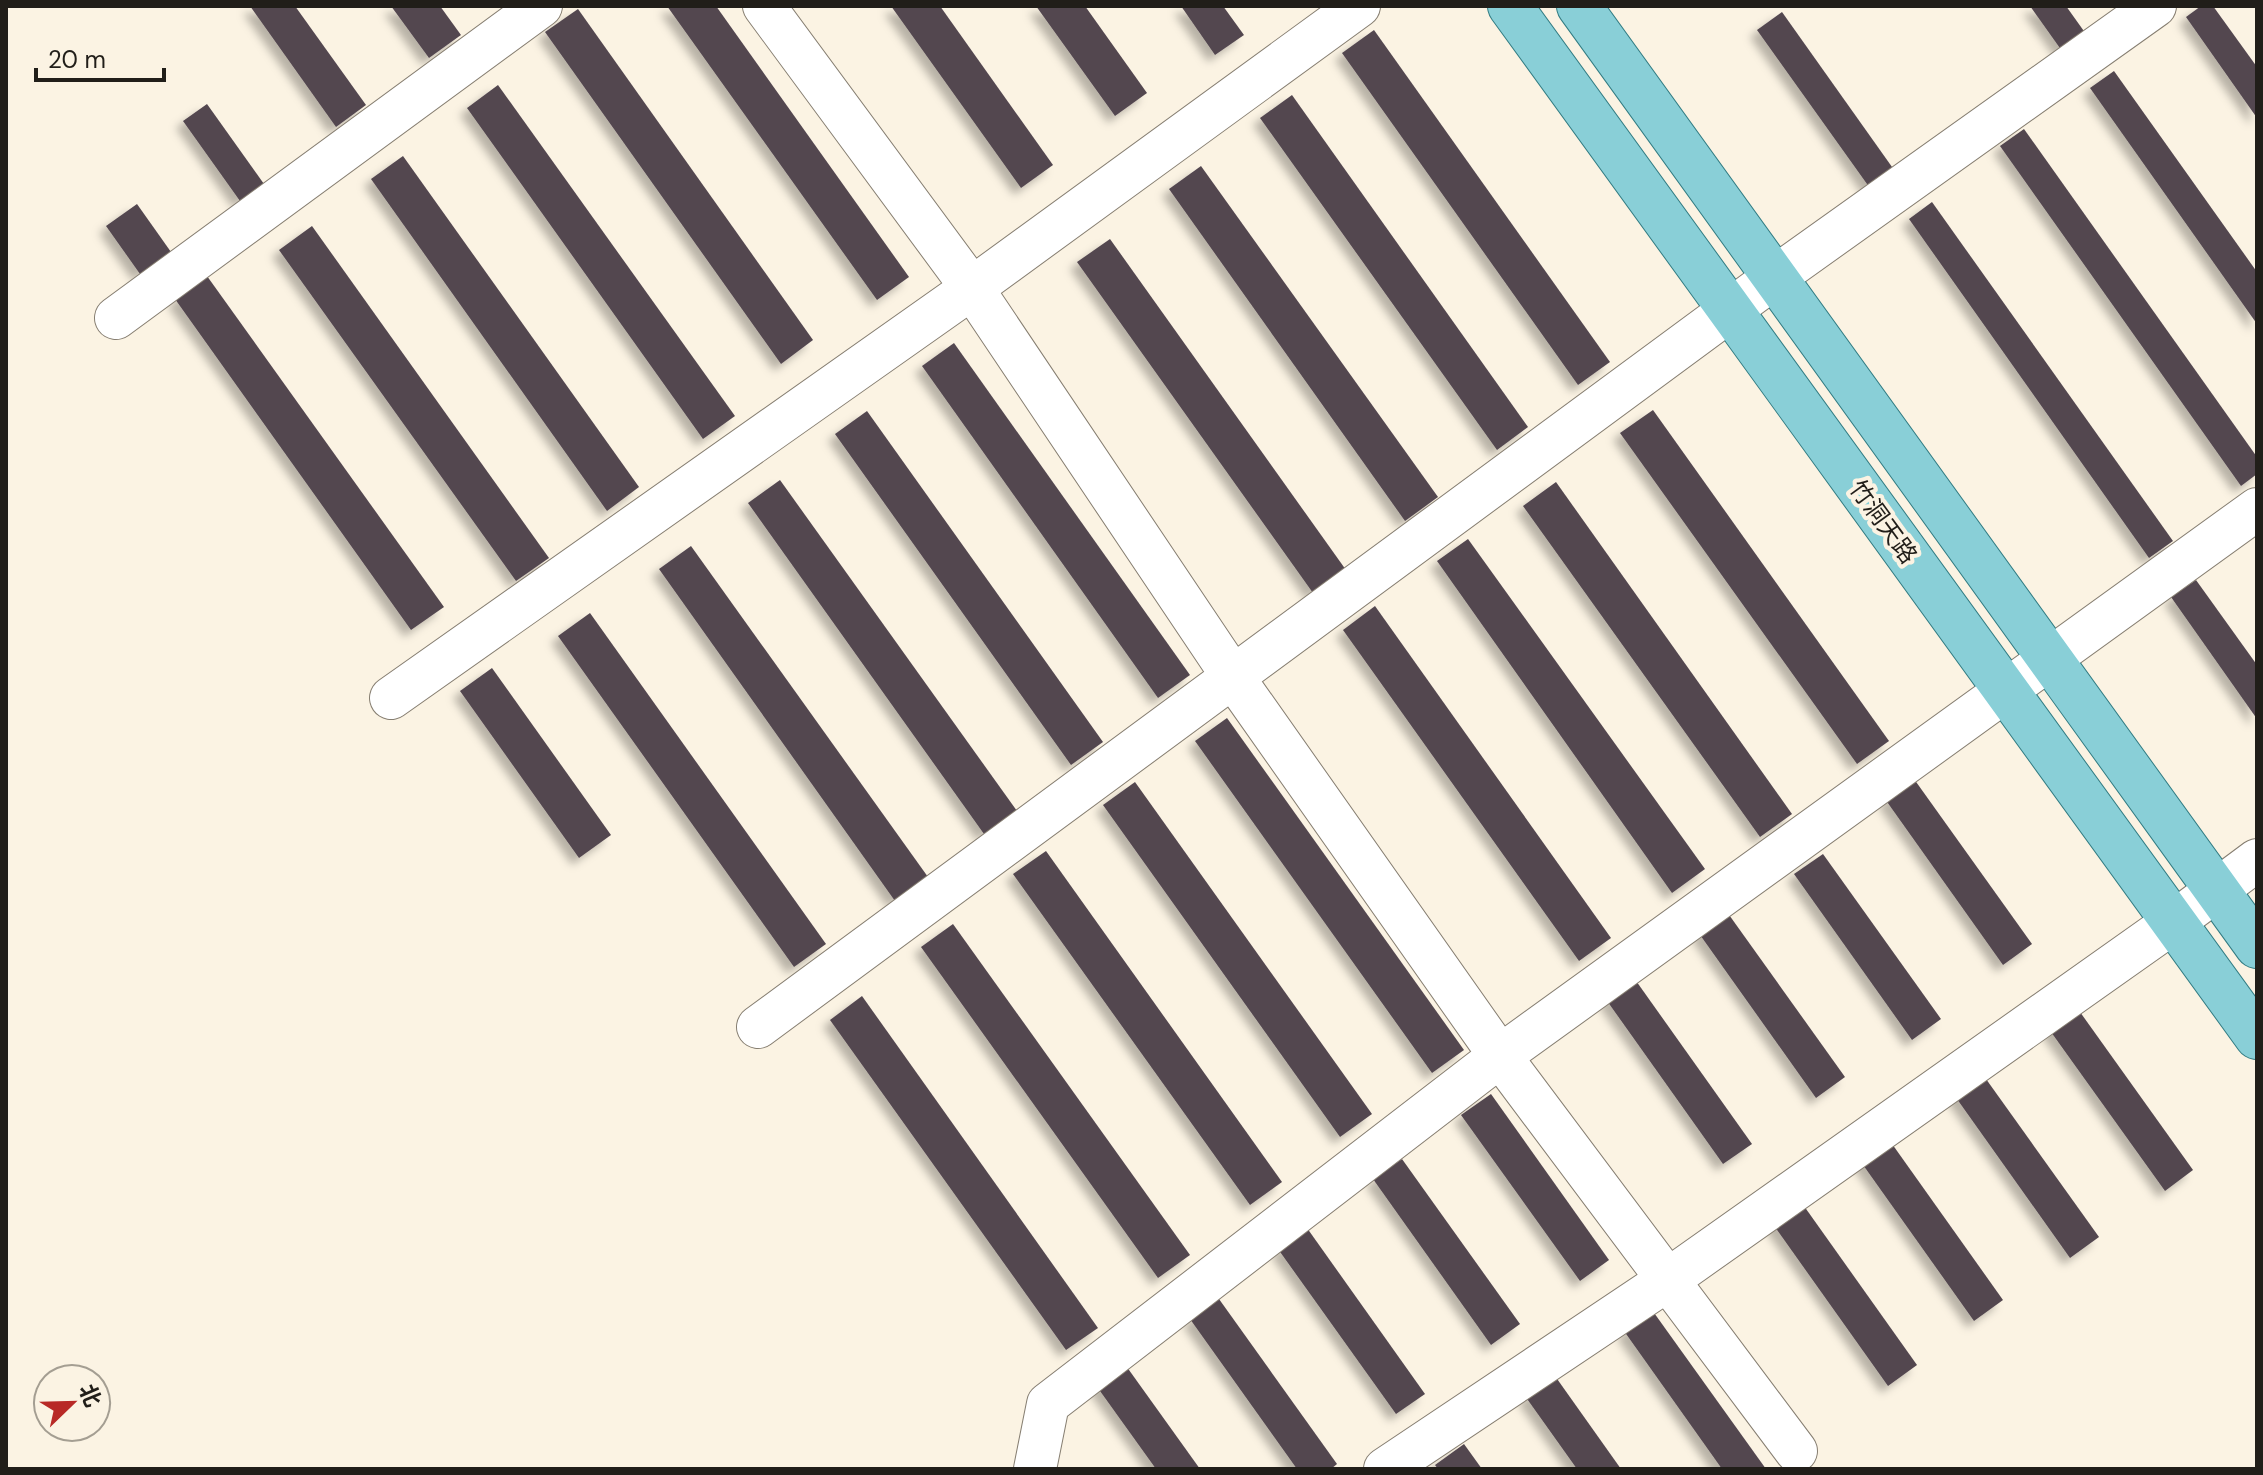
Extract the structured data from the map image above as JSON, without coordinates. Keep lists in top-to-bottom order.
{
  "streets": {
    "main road": ["竹洞天路"]
  },
  "scale_bar": "20 m",
  "north": "top right"
}
